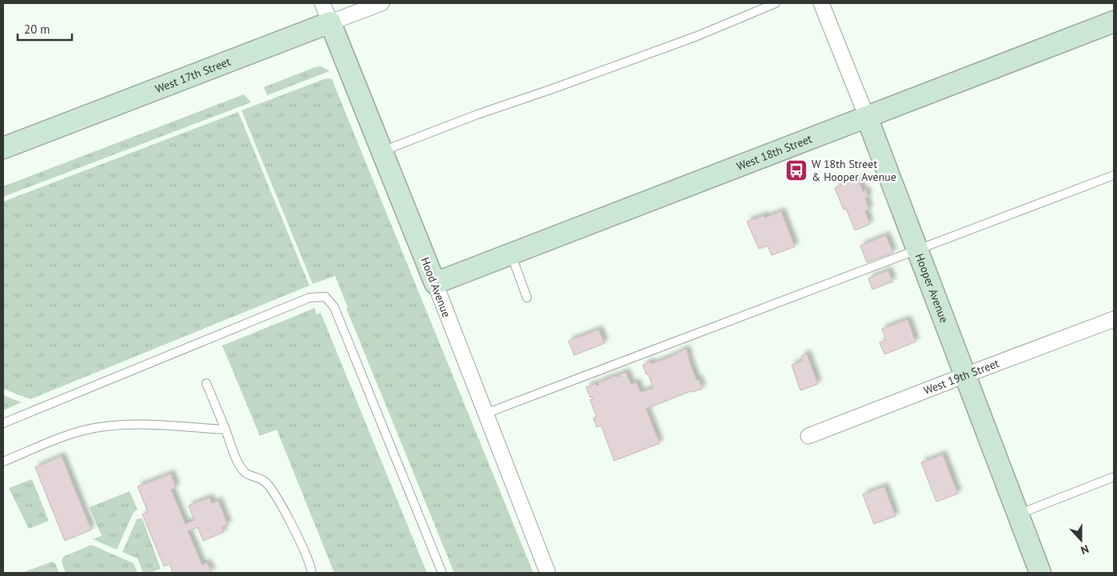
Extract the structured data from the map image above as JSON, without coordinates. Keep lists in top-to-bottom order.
{
  "streets": {
    "street": [
      "West 17th Street",
      "West 18th Street",
      "Hood Avenue",
      "Hooper Avenue",
      "West 19th Street"
    ]
  },
  "crossings": [
    ["West 17th Street", "Hood Avenue"],
    ["West 18th Street", "Hood Avenue"],
    ["West 18th Street", "Hooper Avenue"],
    ["Hooper Avenue", "West 19th Street"]
  ],
  "places": {
    "bus stop": ["W 18th Street & Hooper Avenue"]
  },
  "scale_bar": "20 m",
  "north": "bottom"
}
